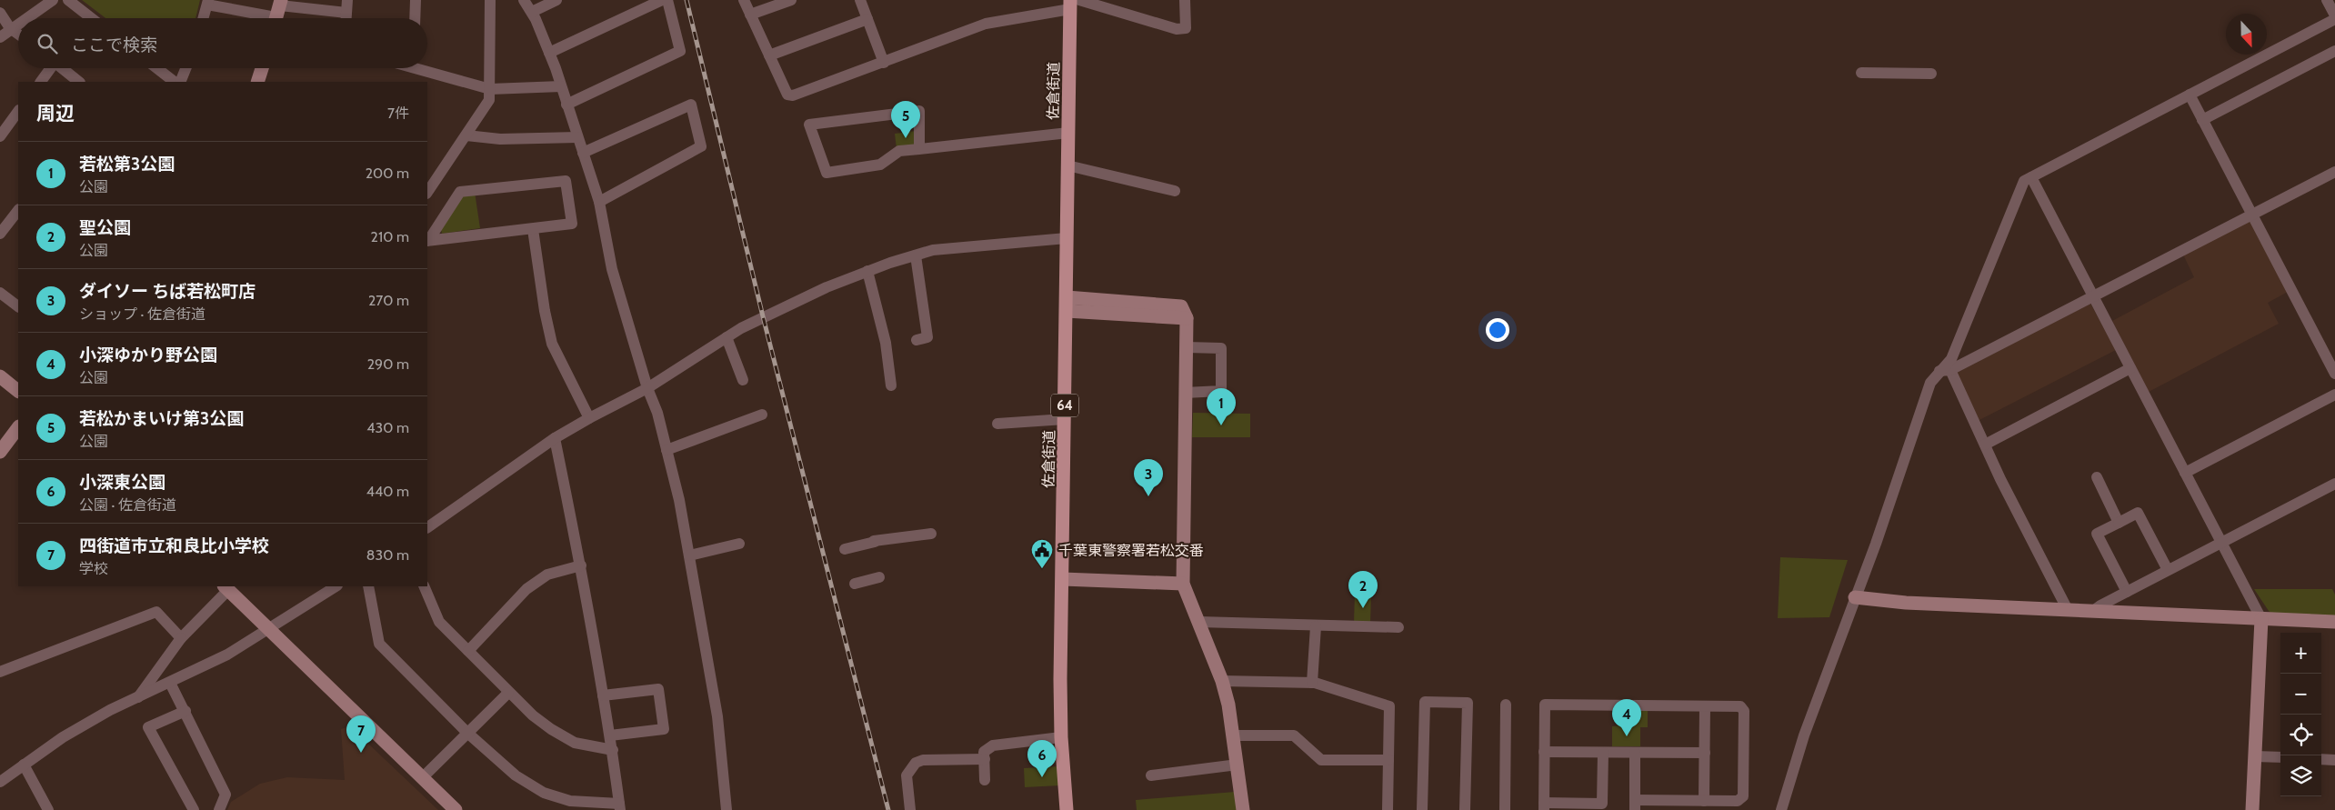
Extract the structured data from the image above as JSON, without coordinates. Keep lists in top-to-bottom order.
{
  "streets": {
    "main road": ["佐倉街道", "64"]
  },
  "places": {
    "public building": ["千葉東警察署若松交番"]
  },
  "north": "bottom",
  "page": {
    "search": "ここで検索",
    "heading": ["周辺", "7件"],
    "pins": [
      "5",
      "1",
      "3",
      "2",
      "4",
      "7",
      "6"
    ],
    "list": [
      {
        "mark": "1",
        "name": "若松第3公園",
        "note": "公園",
        "value": "200 m"
      },
      {
        "mark": "2",
        "name": "聖公園",
        "note": "公園",
        "value": "210 m"
      },
      {
        "mark": "3",
        "name": "ダイソー ちば若松町店",
        "note": "ショップ · 佐倉街道",
        "value": "270 m"
      },
      {
        "mark": "4",
        "name": "小深ゆかり野公園",
        "note": "公園",
        "value": "290 m"
      },
      {
        "mark": "5",
        "name": "若松かまいけ第3公園",
        "note": "公園",
        "value": "430 m"
      },
      {
        "mark": "6",
        "name": "小深東公園",
        "note": "公園 · 佐倉街道",
        "value": "440 m"
      },
      {
        "mark": "7",
        "name": "四街道市立和良比小学校",
        "note": "学校",
        "value": "830 m"
      }
    ],
    "map_buttons": ["+", "−"]
  }
}
